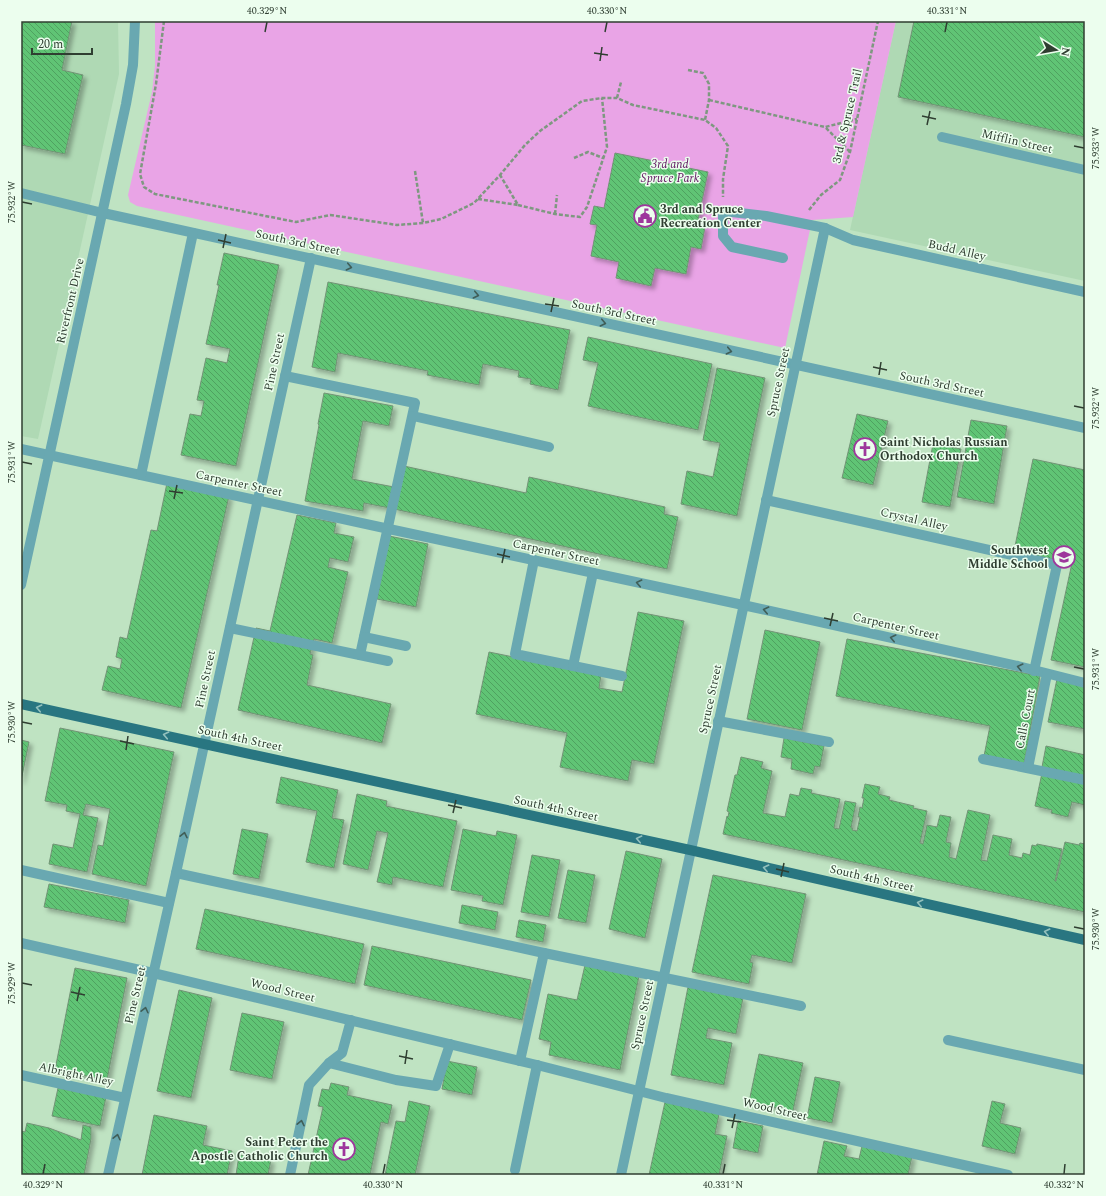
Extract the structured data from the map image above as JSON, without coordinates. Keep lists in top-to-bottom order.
{
  "streets": {
    "main road": ["South 4th Street"],
    "street": [
      "Mifflin Street",
      "South 3rd Street",
      "Budd Alley",
      "Riverfront Drive",
      "Pine Street",
      "Spruce Street",
      "Carpenter Street",
      "Crystal Alley",
      "Calls Court",
      "Wood Street",
      "Albright Alley"
    ],
    "path": ["3rd & Spruce Trail"]
  },
  "crossings": [
    ["3rd & Spruce Trail", "Budd Alley"],
    ["South 3rd Street", "Riverfront Drive"],
    ["South 3rd Street", "Pine Street"],
    ["South 3rd Street", "Spruce Street"],
    ["Budd Alley", "Spruce Street"],
    ["Riverfront Drive", "Carpenter Street"],
    ["Pine Street", "Carpenter Street"],
    ["Pine Street", "South 4th Street"],
    ["Pine Street", "Wood Street"],
    ["Pine Street", "Albright Alley"],
    ["Spruce Street", "Carpenter Street"],
    ["Spruce Street", "Crystal Alley"],
    ["Spruce Street", "South 4th Street"],
    ["Spruce Street", "Wood Street"],
    ["Carpenter Street", "Crystal Alley"],
    ["Carpenter Street", "Calls Court"]
  ],
  "one_way": [
    "South 3rd Street",
    "Pine Street",
    "Carpenter Street",
    "South 4th Street"
  ],
  "parks": ["3rd and Spruce Park"],
  "places": {
    "public building": ["3rd and Spruce Recreation Center"],
    "church": ["Saint Nicholas Russian Orthodox Church", "Saint Peter the Apostle Catholic Church"],
    "school or university": ["Southwest Middle School"]
  },
  "scale_bar": "20 m",
  "north": "right",
  "coordinates": [
    "40.329°N",
    "40.330°N",
    "40.331°N",
    "75.933°W",
    "75.932°W",
    "75.931°W",
    "75.930°W",
    "75.929°W",
    "40.332°N"
  ]
}
